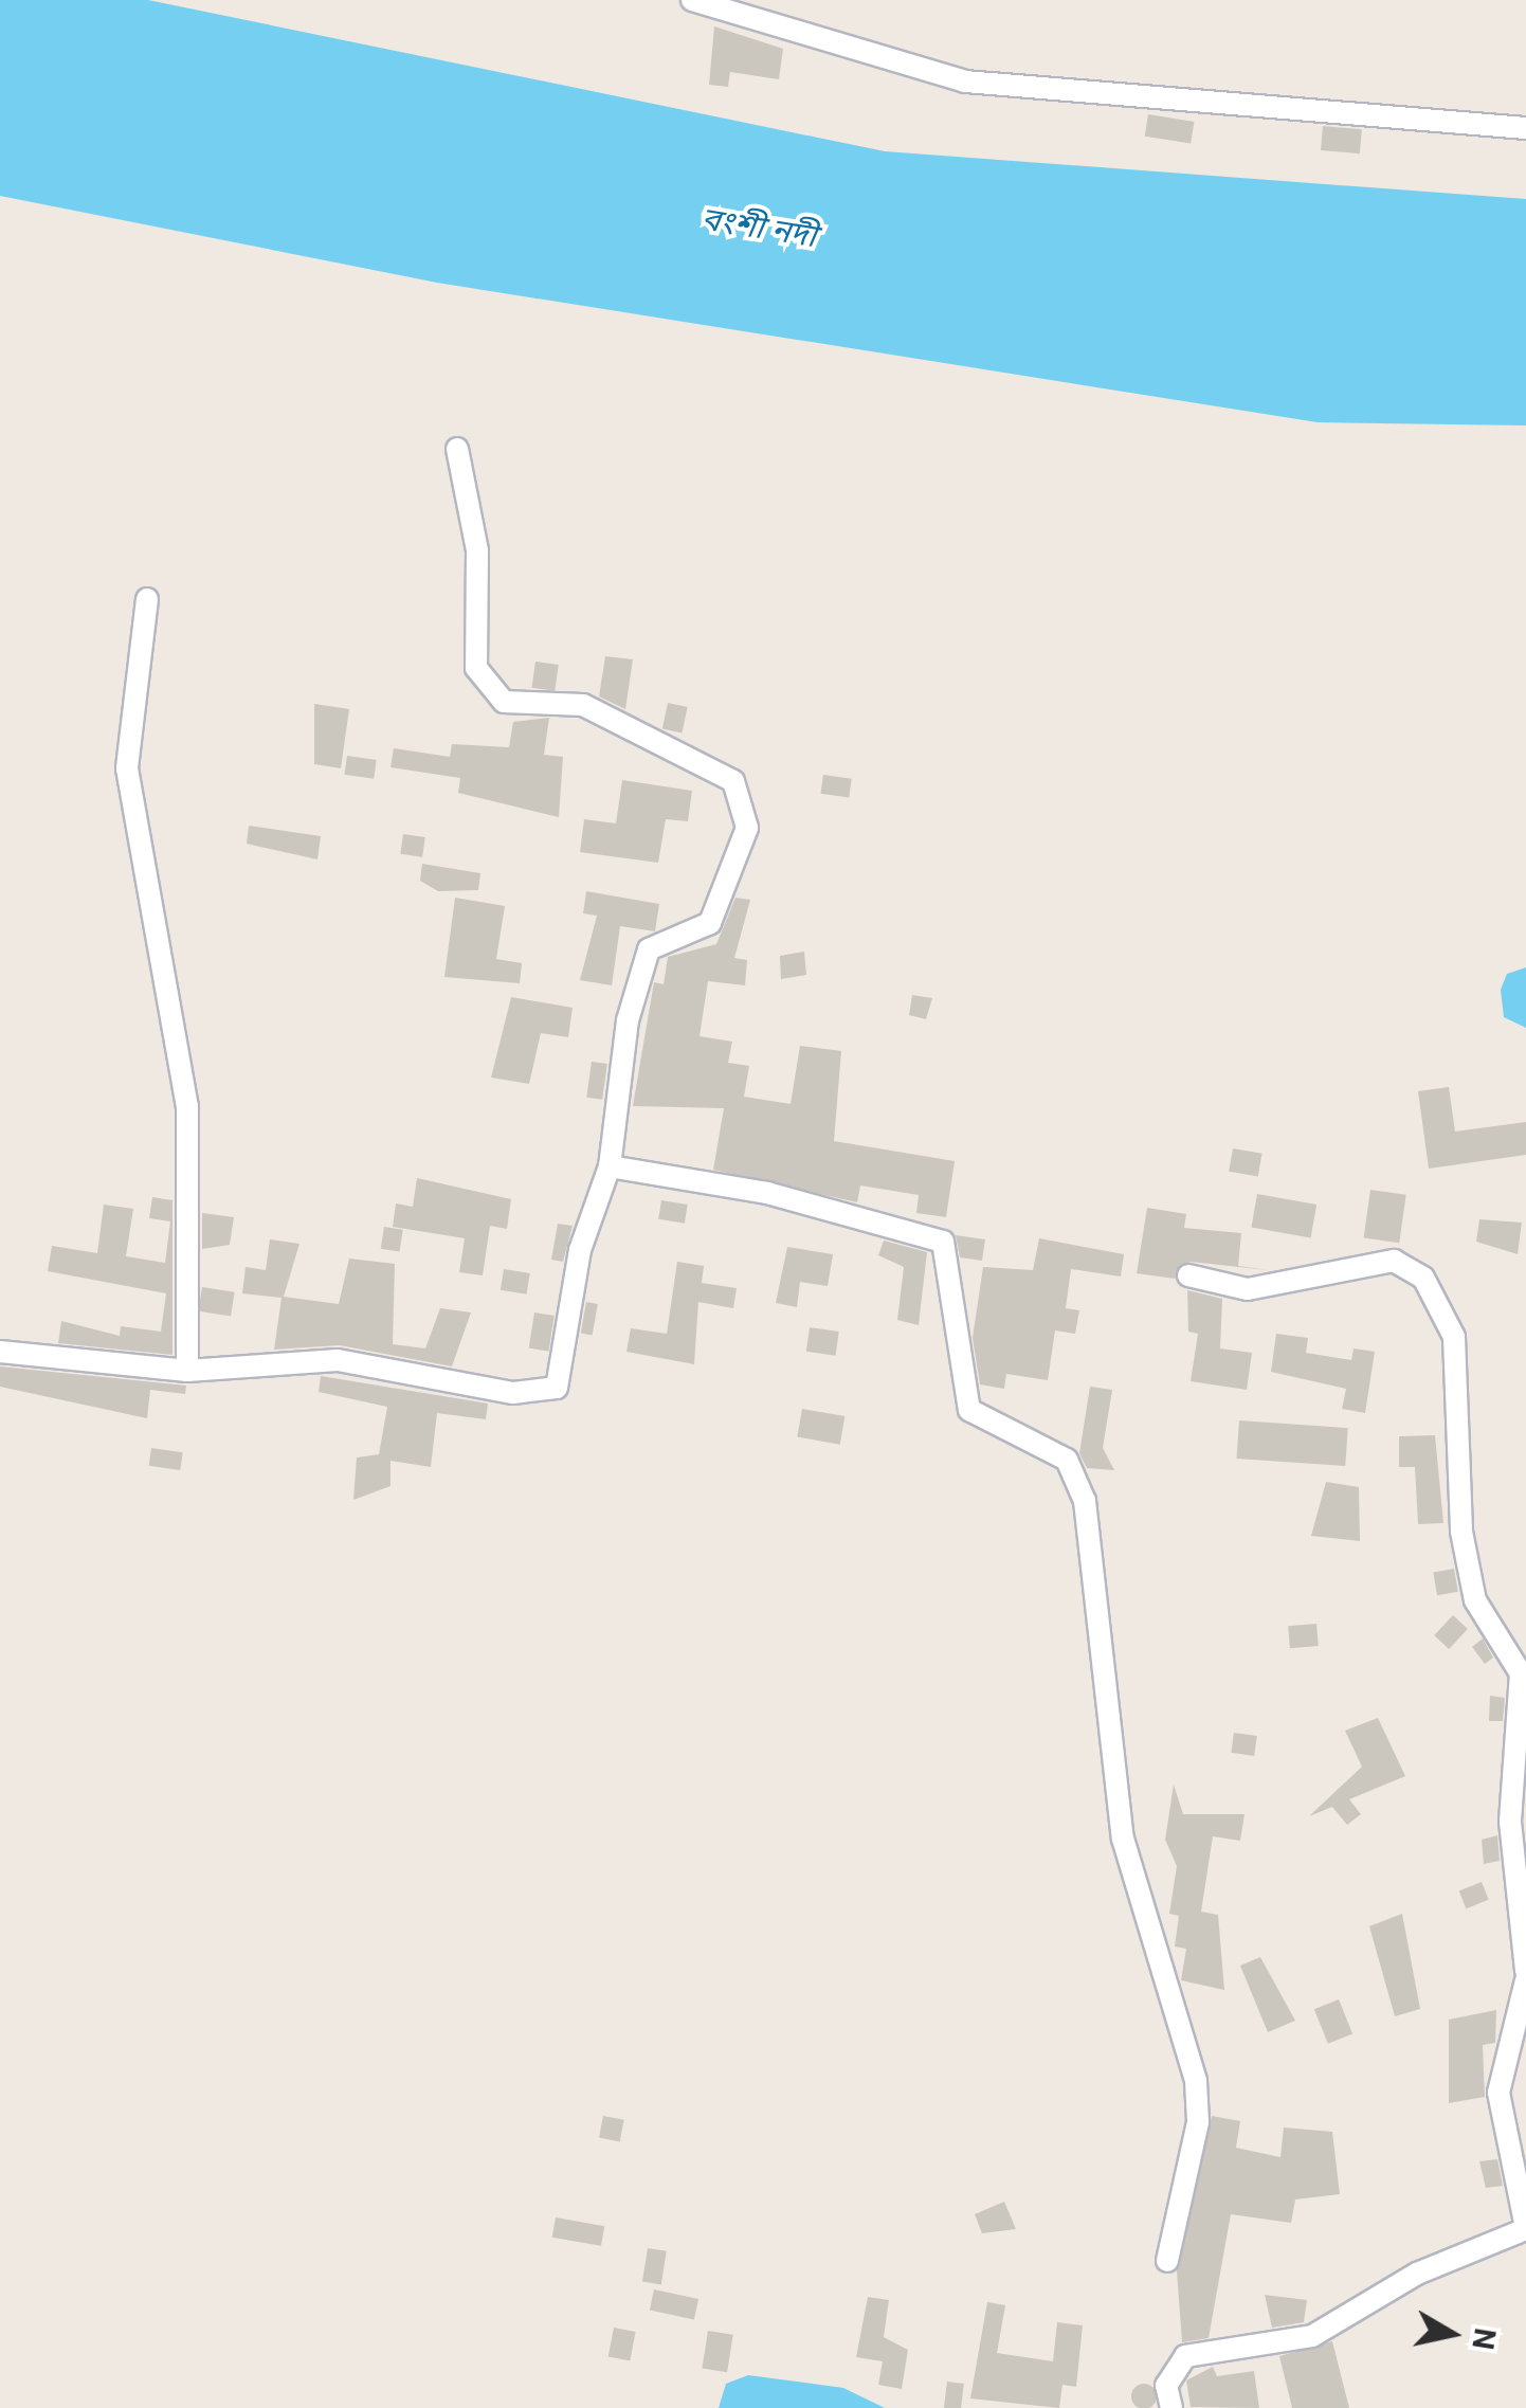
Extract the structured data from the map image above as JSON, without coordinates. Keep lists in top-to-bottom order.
{
  "water": ["বংশী নদী"],
  "north": "right"
}
